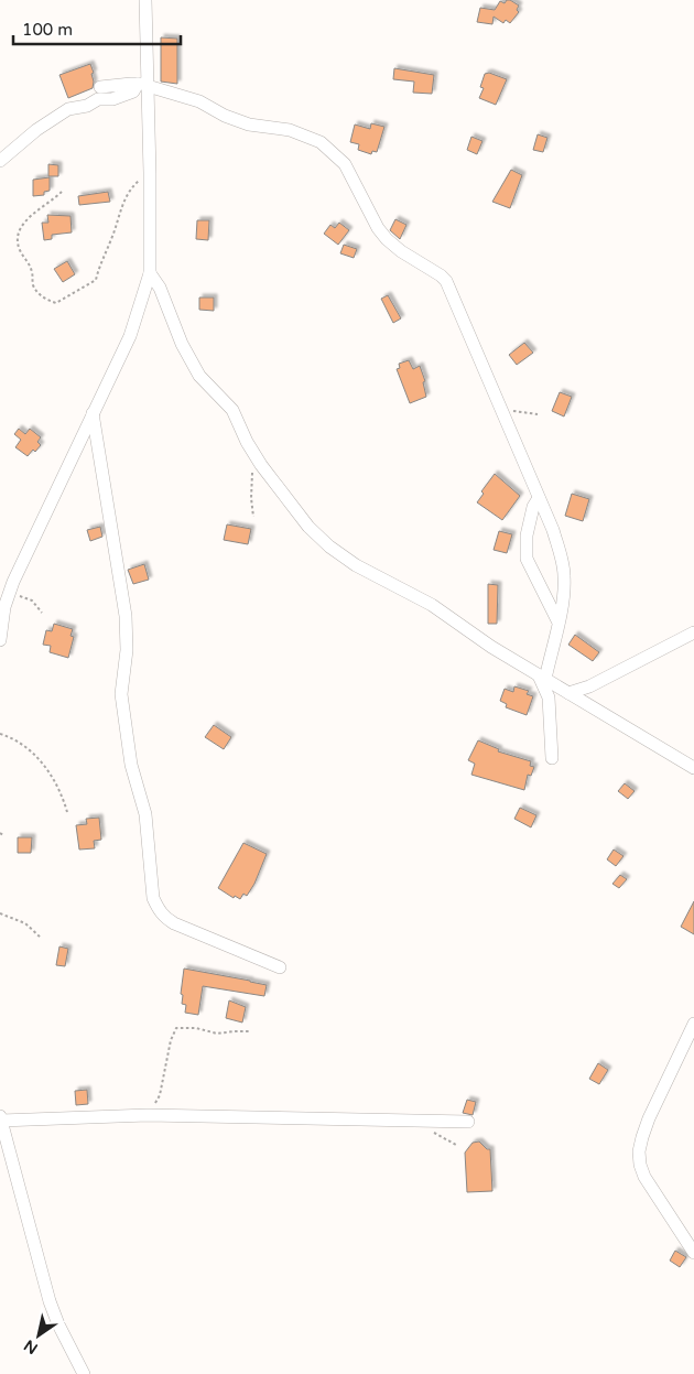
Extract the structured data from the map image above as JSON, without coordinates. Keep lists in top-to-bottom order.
{
  "scale_bar": "100 m",
  "north": "bottom left"
}
